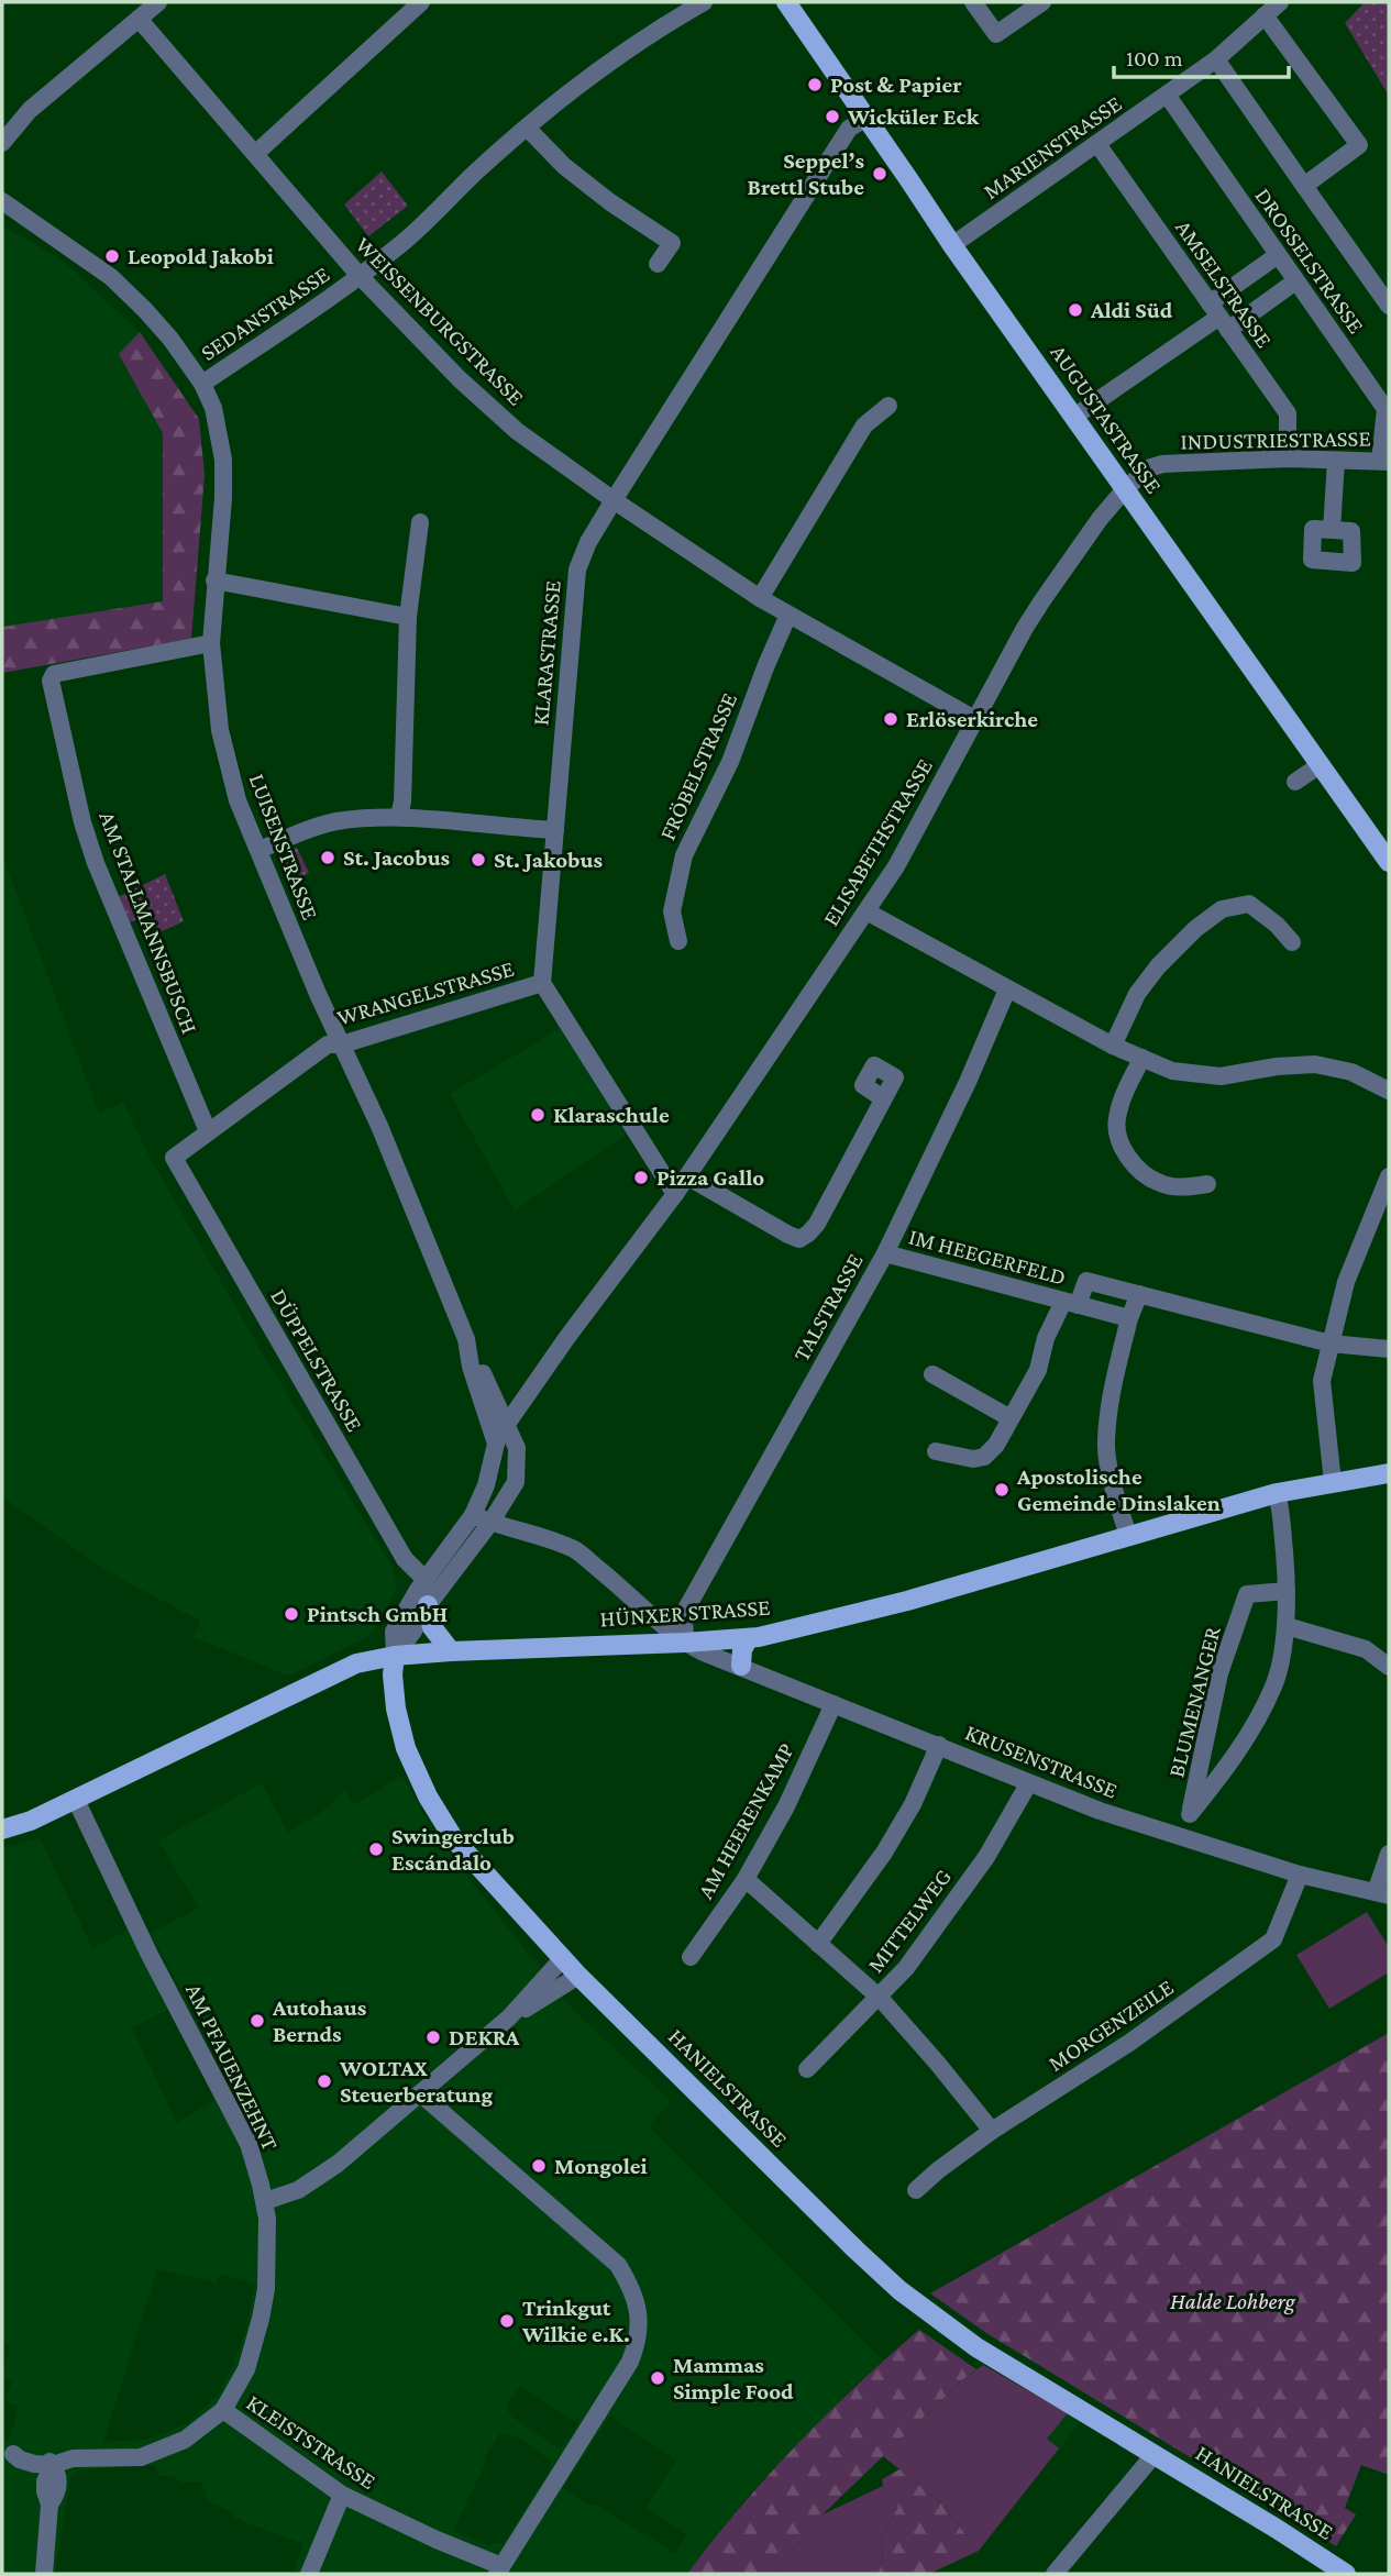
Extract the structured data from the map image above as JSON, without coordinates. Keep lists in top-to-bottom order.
{
  "streets": {
    "main road": ["AUGUSTASTRASSE", "HÜNXER STRASSE", "HANIELSTRASSE"],
    "street": [
      "MARIENSTRASSE",
      "DROSSELSTRASSE",
      "AMSELSTRASSE",
      "SEDANSTRASSE",
      "WEISSENBURGSTRASSE",
      "INDUSTRIESTRASSE",
      "KLARASTRASSE",
      "FRÖBELSTRASSE",
      "ELISABETHSTRASSE",
      "LUISENSTRASSE",
      "AM STALLMANNSBUSCH",
      "WRANGELSTRASSE",
      "IM HEEGERFELD",
      "TALSTRASSE",
      "DÜPPELSTRASSE",
      "BLUMENANGER",
      "KRUSENSTRASSE",
      "AM HEERENKAMP",
      "MITTELWEG",
      "MORGENZEILE",
      "AM PFAUENZEHNT",
      "KLEISTSTRASSE"
    ]
  },
  "crossings": [
    ["MARIENSTRASSE", "DROSSELSTRASSE"],
    ["MARIENSTRASSE", "AMSELSTRASSE"],
    ["MARIENSTRASSE", "AUGUSTASTRASSE"],
    ["DROSSELSTRASSE", "INDUSTRIESTRASSE"],
    ["AMSELSTRASSE", "INDUSTRIESTRASSE"],
    ["SEDANSTRASSE", "WEISSENBURGSTRASSE"],
    ["SEDANSTRASSE", "LUISENSTRASSE"],
    ["WEISSENBURGSTRASSE", "KLARASTRASSE"],
    ["WEISSENBURGSTRASSE", "FRÖBELSTRASSE"],
    ["WEISSENBURGSTRASSE", "ELISABETHSTRASSE"],
    ["AUGUSTASTRASSE", "INDUSTRIESTRASSE"],
    ["AUGUSTASTRASSE", "KLARASTRASSE"],
    ["AUGUSTASTRASSE", "ELISABETHSTRASSE"],
    ["INDUSTRIESTRASSE", "ELISABETHSTRASSE"],
    ["KLARASTRASSE", "WRANGELSTRASSE"],
    ["ELISABETHSTRASSE", "LUISENSTRASSE"],
    ["LUISENSTRASSE", "AM STALLMANNSBUSCH"],
    ["LUISENSTRASSE", "WRANGELSTRASSE"],
    ["LUISENSTRASSE", "HÜNXER STRASSE"],
    ["LUISENSTRASSE", "HANIELSTRASSE"],
    ["AM STALLMANNSBUSCH", "WRANGELSTRASSE"],
    ["WRANGELSTRASSE", "DÜPPELSTRASSE"],
    ["IM HEEGERFELD", "TALSTRASSE"],
    ["HÜNXER STRASSE", "BLUMENANGER"],
    ["HÜNXER STRASSE", "KRUSENSTRASSE"],
    ["HÜNXER STRASSE", "AM PFAUENZEHNT"],
    ["HÜNXER STRASSE", "HANIELSTRASSE"],
    ["BLUMENANGER", "KRUSENSTRASSE"],
    ["KRUSENSTRASSE", "AM HEERENKAMP"],
    ["KRUSENSTRASSE", "MITTELWEG"],
    ["KRUSENSTRASSE", "MORGENZEILE"],
    ["AM PFAUENZEHNT", "KLEISTSTRASSE"]
  ],
  "parks": ["Halde Lohberg"],
  "places": [
    "Post & Papier",
    "Wicküler Eck",
    "Seppel’s Brettl Stube",
    "Leopold Jakobi",
    "Aldi Süd",
    "Erlöserkirche",
    "St. Jacobus",
    "St. Jakobus",
    "Klaraschule",
    "Pizza Gallo",
    "Apostolische Gemeinde Dinslaken",
    "Pintsch GmbH",
    "Swingerclub Escándalo",
    "Autohaus Bernds",
    "DEKRA",
    "WOLTAX Steuerberatung",
    "Mongolei",
    "Trinkgut Wilkie e.K.",
    "Mammas Simple Food"
  ],
  "scale_bar": "100 m"
}
